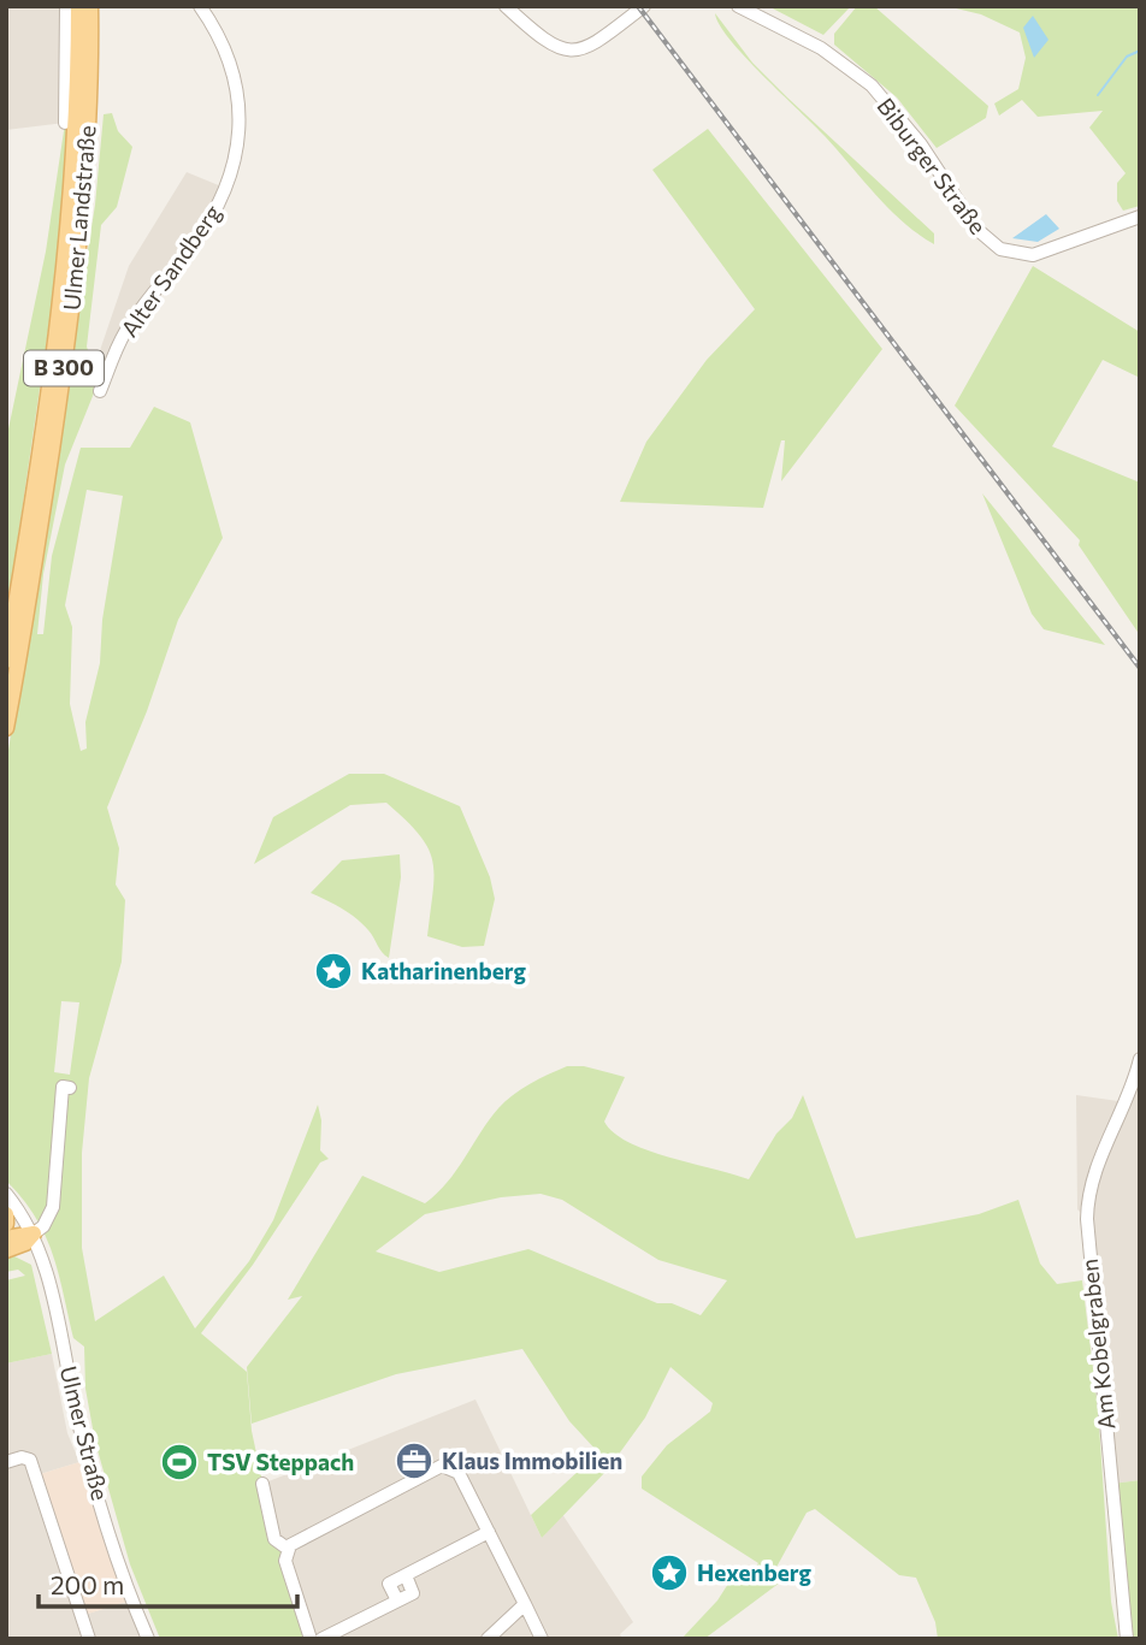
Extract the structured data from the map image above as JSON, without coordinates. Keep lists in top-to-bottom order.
{
  "streets": {
    "main road": ["Ulmer Landstraße", "B 300"],
    "street": [
      "Biburger Straße",
      "Alter Sandberg",
      "Am Kobelgraben",
      "Ulmer Straße"
    ]
  },
  "places": {
    "place": ["Katharinenberg", "Hexenberg"],
    "office": ["Klaus Immobilien"],
    "sports": ["TSV Steppach"]
  },
  "scale_bar": "200 m"
}
